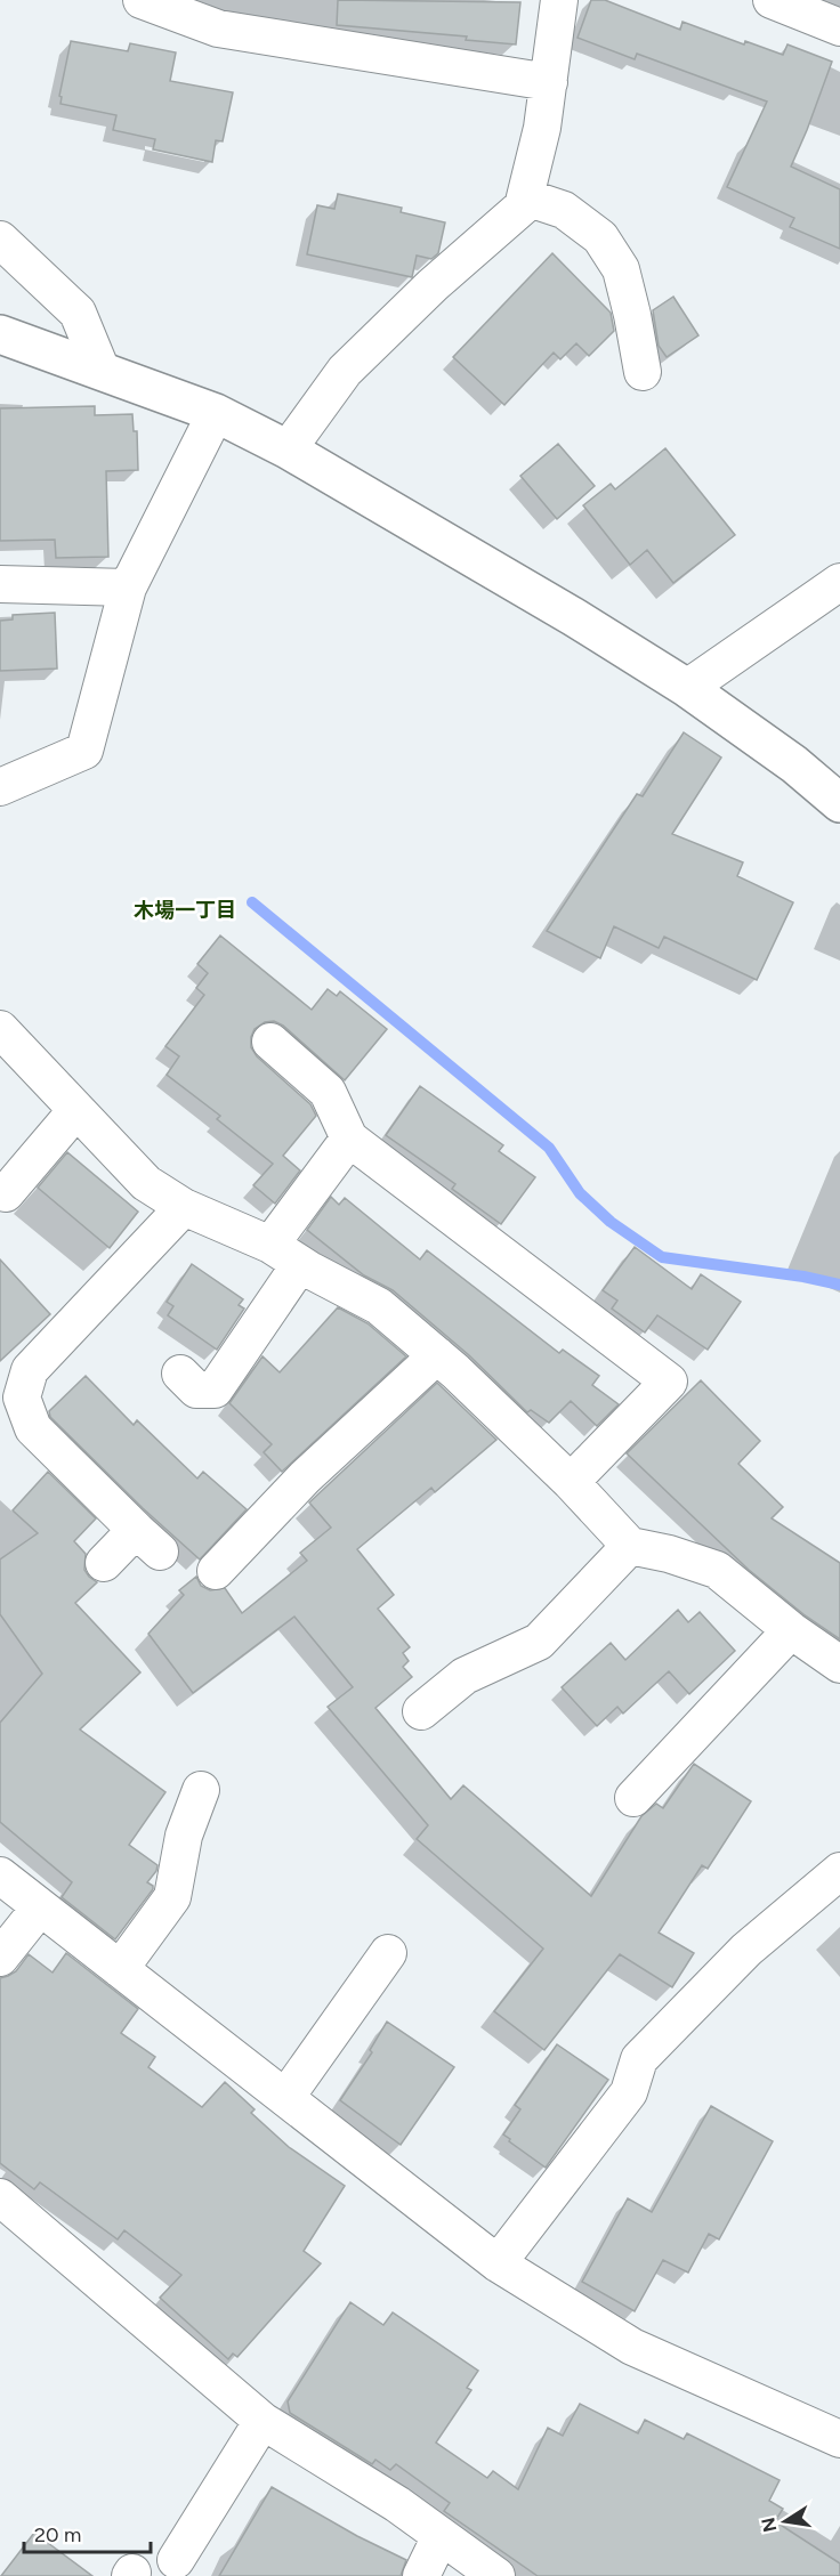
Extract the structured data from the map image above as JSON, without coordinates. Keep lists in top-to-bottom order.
{
  "districts": ["木場一丁目"],
  "scale_bar": "20 m",
  "north": "left"
}
